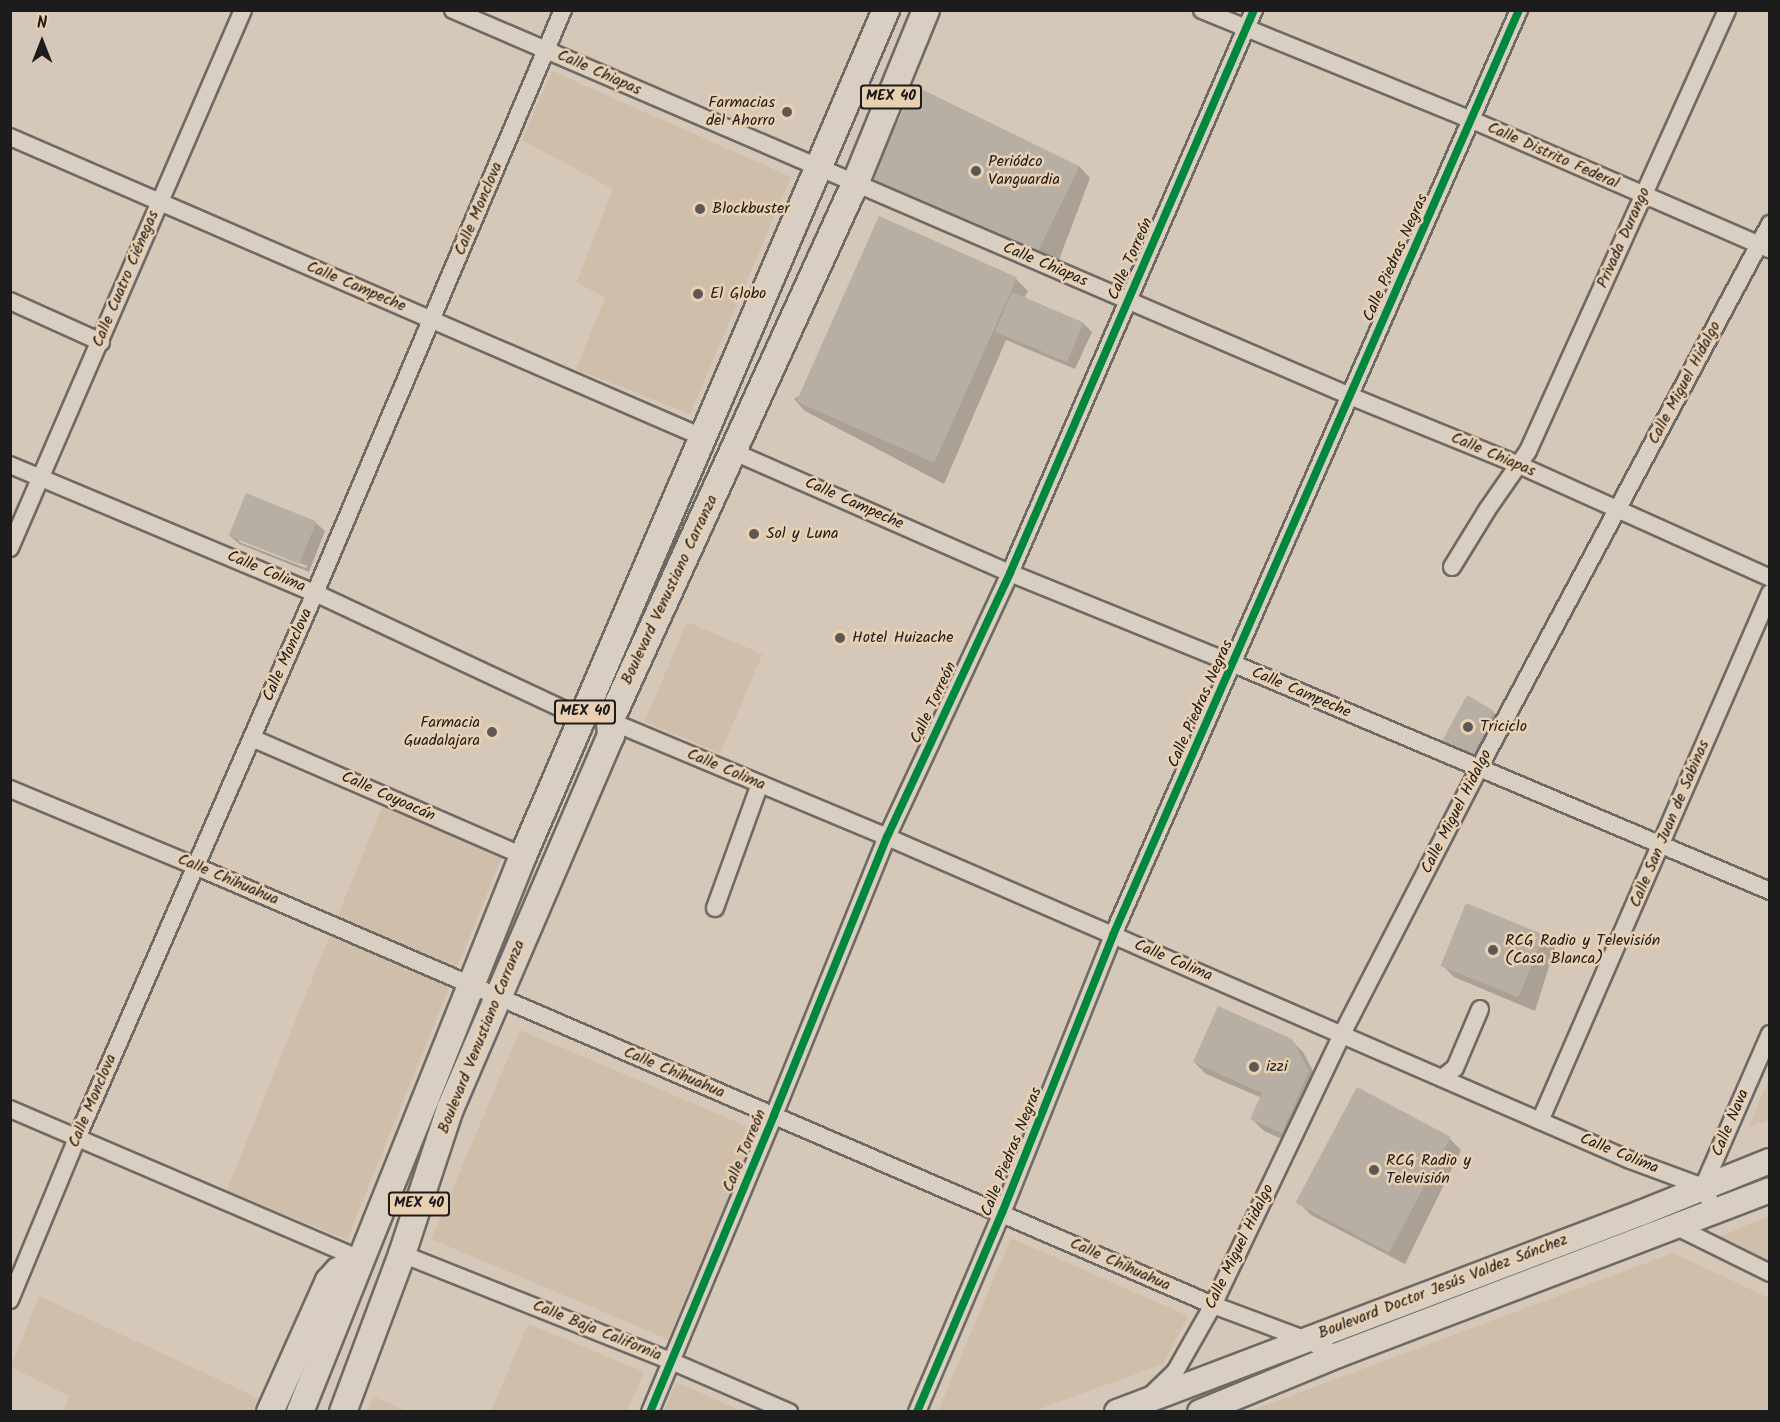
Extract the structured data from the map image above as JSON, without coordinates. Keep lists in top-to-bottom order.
{
  "streets": {
    "main road": ["MEX 40", "Boulevard Venustiano Carranza", "Boulevard Doctor Jesús Valdez Sánchez"],
    "street": [
      "Calle Chiapas",
      "Calle Distrito Federal",
      "Calle Monclova",
      "Privada Durango",
      "Calle Piedras Negras",
      "Calle Torreón",
      "Calle Cuatro Ciénegas",
      "Calle Campeche",
      "Calle Miguel Hidalgo",
      "Calle Colima",
      "Calle Coyoacán",
      "Calle San Juan de Sabinas",
      "Calle Chihuahua",
      "Calle Nava",
      "Calle Baja California"
    ]
  },
  "crossings": [
    ["Calle Chiapas", "Calle Monclova"],
    ["Calle Chiapas", "Privada Durango"],
    ["Calle Chiapas", "Calle Piedras Negras"],
    ["Calle Chiapas", "Calle Torreón"],
    ["Calle Chiapas", "Calle Miguel Hidalgo"],
    ["Calle Chiapas", "Boulevard Venustiano Carranza"],
    ["Calle Distrito Federal", "Privada Durango"],
    ["Calle Distrito Federal", "Calle Piedras Negras"],
    ["Calle Distrito Federal", "Calle Torreón"],
    ["Calle Distrito Federal", "Calle Miguel Hidalgo"],
    ["Calle Monclova", "Calle Campeche"],
    ["Calle Monclova", "Calle Colima"],
    ["Calle Monclova", "Calle Coyoacán"],
    ["Calle Monclova", "Calle Chihuahua"],
    ["Calle Piedras Negras", "Calle Campeche"],
    ["Calle Piedras Negras", "Calle Colima"],
    ["Calle Piedras Negras", "Calle Chihuahua"],
    ["Calle Torreón", "Calle Campeche"],
    ["Calle Torreón", "Calle Colima"],
    ["Calle Torreón", "Calle Chihuahua"],
    ["Calle Torreón", "Calle Baja California"],
    ["Calle Cuatro Ciénegas", "Calle Campeche"],
    ["Calle Cuatro Ciénegas", "Calle Colima"],
    ["Calle Campeche", "Calle Miguel Hidalgo"],
    ["Calle Campeche", "Boulevard Venustiano Carranza"],
    ["Calle Campeche", "Calle San Juan de Sabinas"],
    ["Calle Miguel Hidalgo", "Calle Colima"],
    ["Calle Miguel Hidalgo", "Calle Chihuahua"],
    ["Calle Miguel Hidalgo", "Boulevard Doctor Jesús Valdez Sánchez"],
    ["Calle Colima", "Boulevard Venustiano Carranza"],
    ["Calle Colima", "Calle San Juan de Sabinas"],
    ["Calle Colima", "Calle Nava"],
    ["Calle Colima", "Boulevard Doctor Jesús Valdez Sánchez"],
    ["Boulevard Venustiano Carranza", "Calle Coyoacán"],
    ["Boulevard Venustiano Carranza", "Calle Chihuahua"],
    ["Boulevard Venustiano Carranza", "Calle Baja California"],
    ["Calle Chihuahua", "Boulevard Doctor Jesús Valdez Sánchez"],
    ["Calle Nava", "Boulevard Doctor Jesús Valdez Sánchez"]
  ],
  "places": [
    "Farmacias del Ahorro",
    "Periódco Vanguardia",
    "Blockbuster",
    "El Globo",
    "Sol y Luna",
    "Hotel Huizache",
    "Triciclo",
    "Farmacia Guadalajara",
    "RCG Radio y Televisión (Casa Blanca)",
    "izzi",
    "RCG Radio y Televisión"
  ],
  "north": "top"
}
